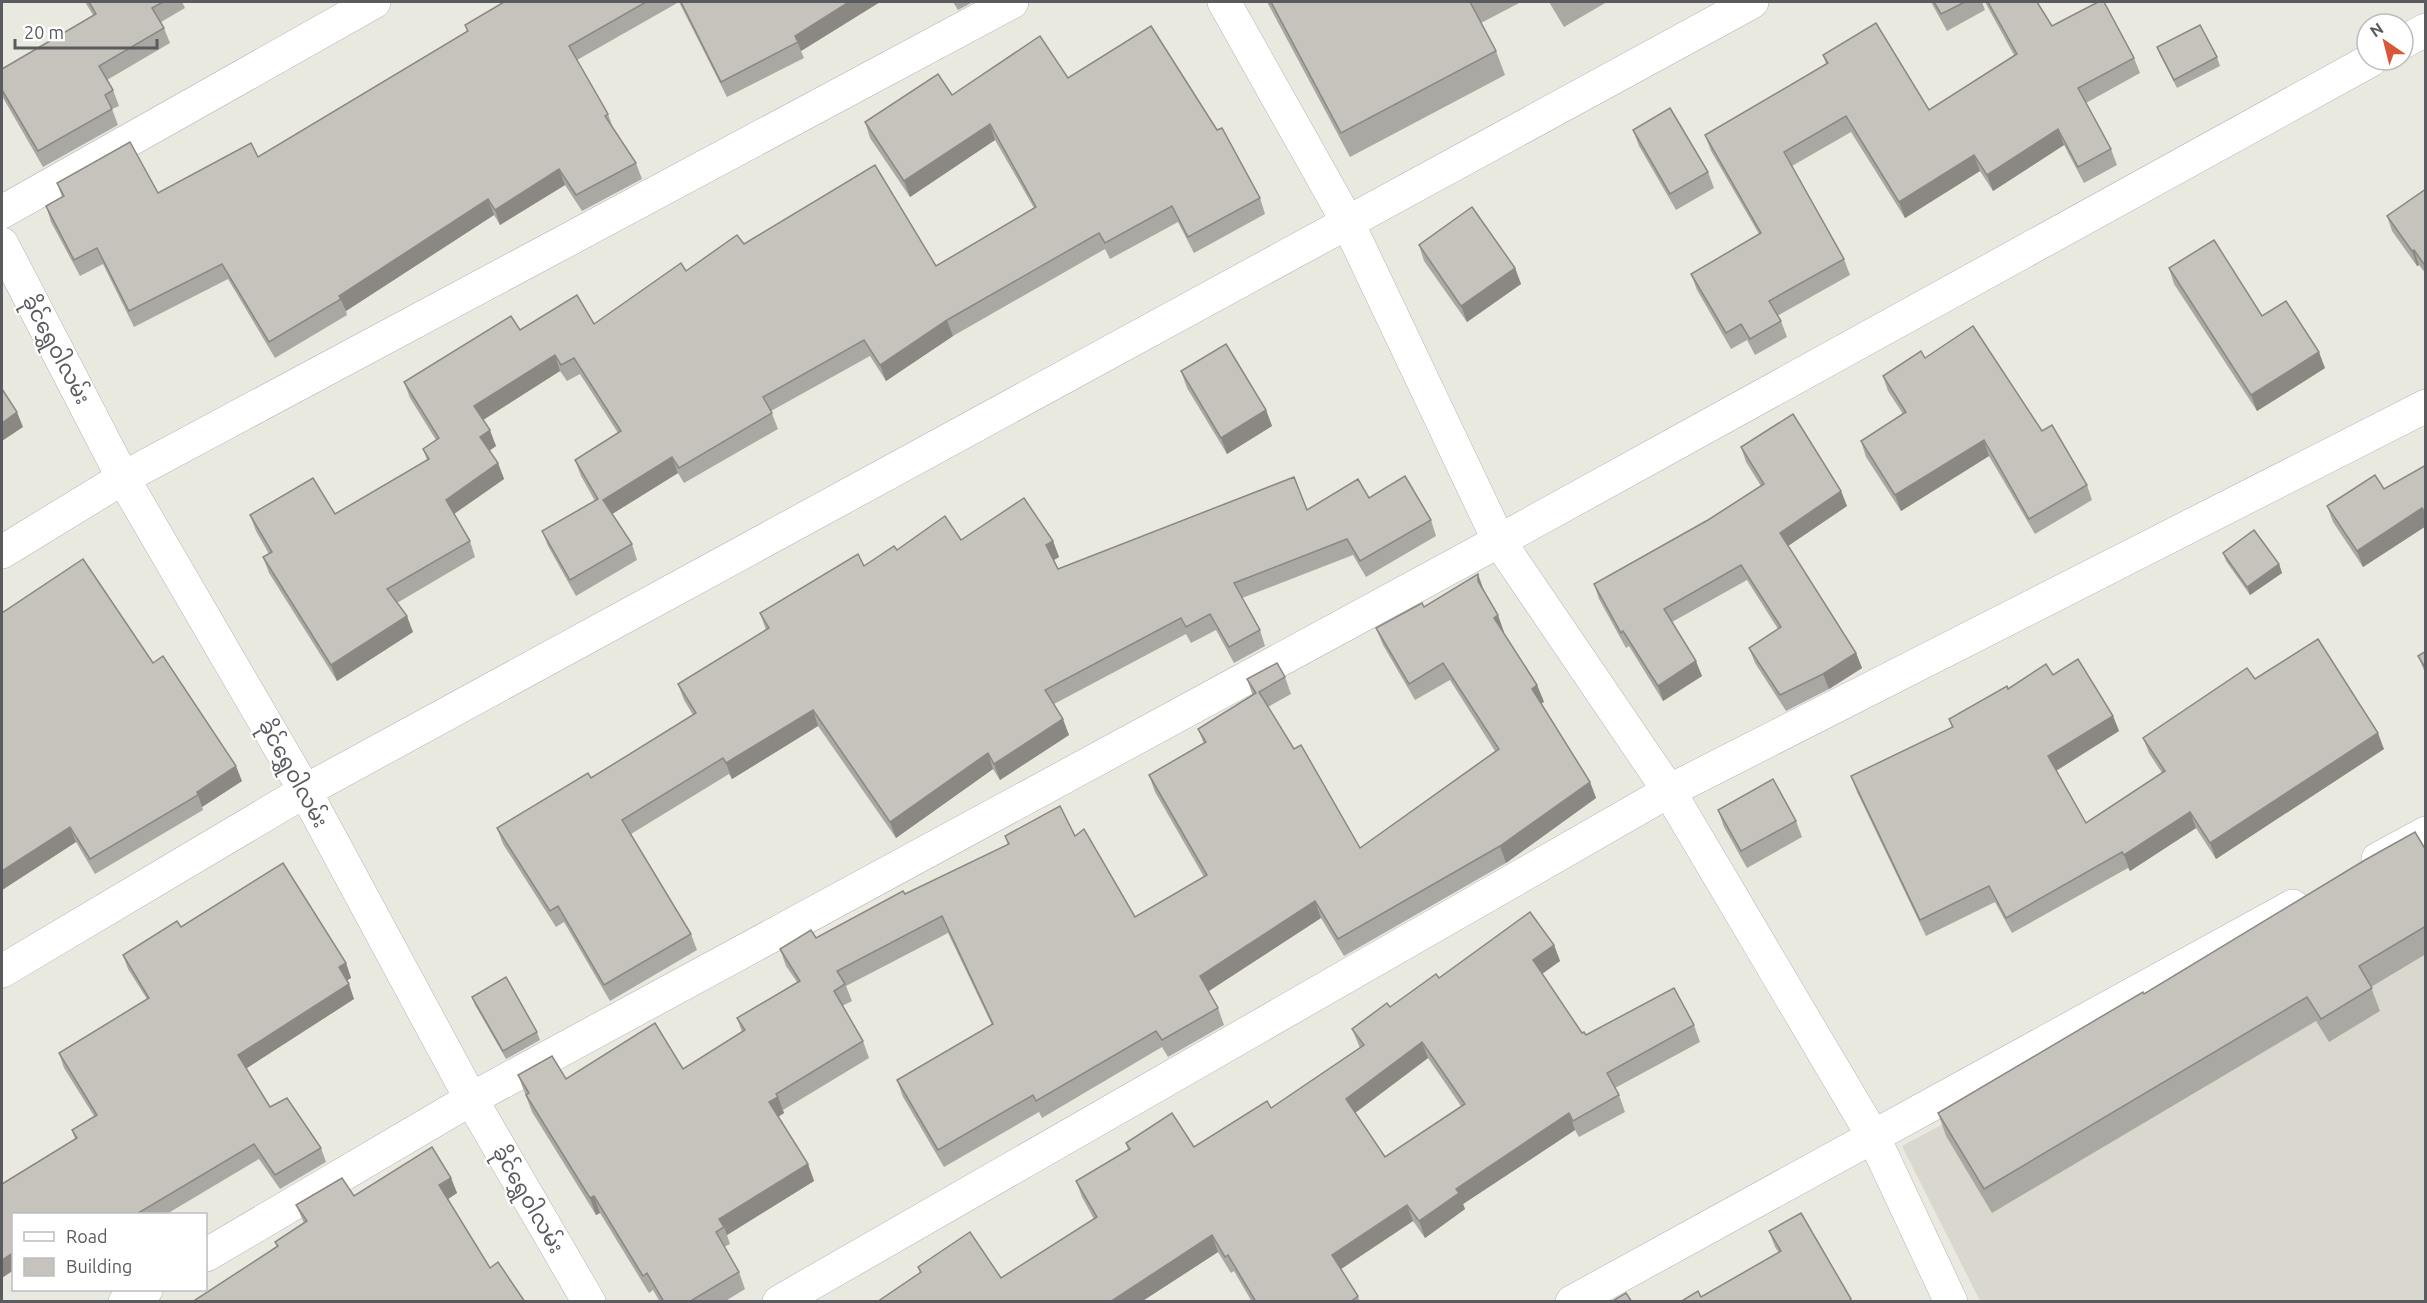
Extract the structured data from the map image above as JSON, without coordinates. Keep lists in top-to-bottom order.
{
  "streets": {
    "street": ["ခိုင်ရွှေဝါလမ်း"]
  },
  "legend": ["Road", "Building"],
  "scale_bar": "20 m",
  "north": "top left"
}
